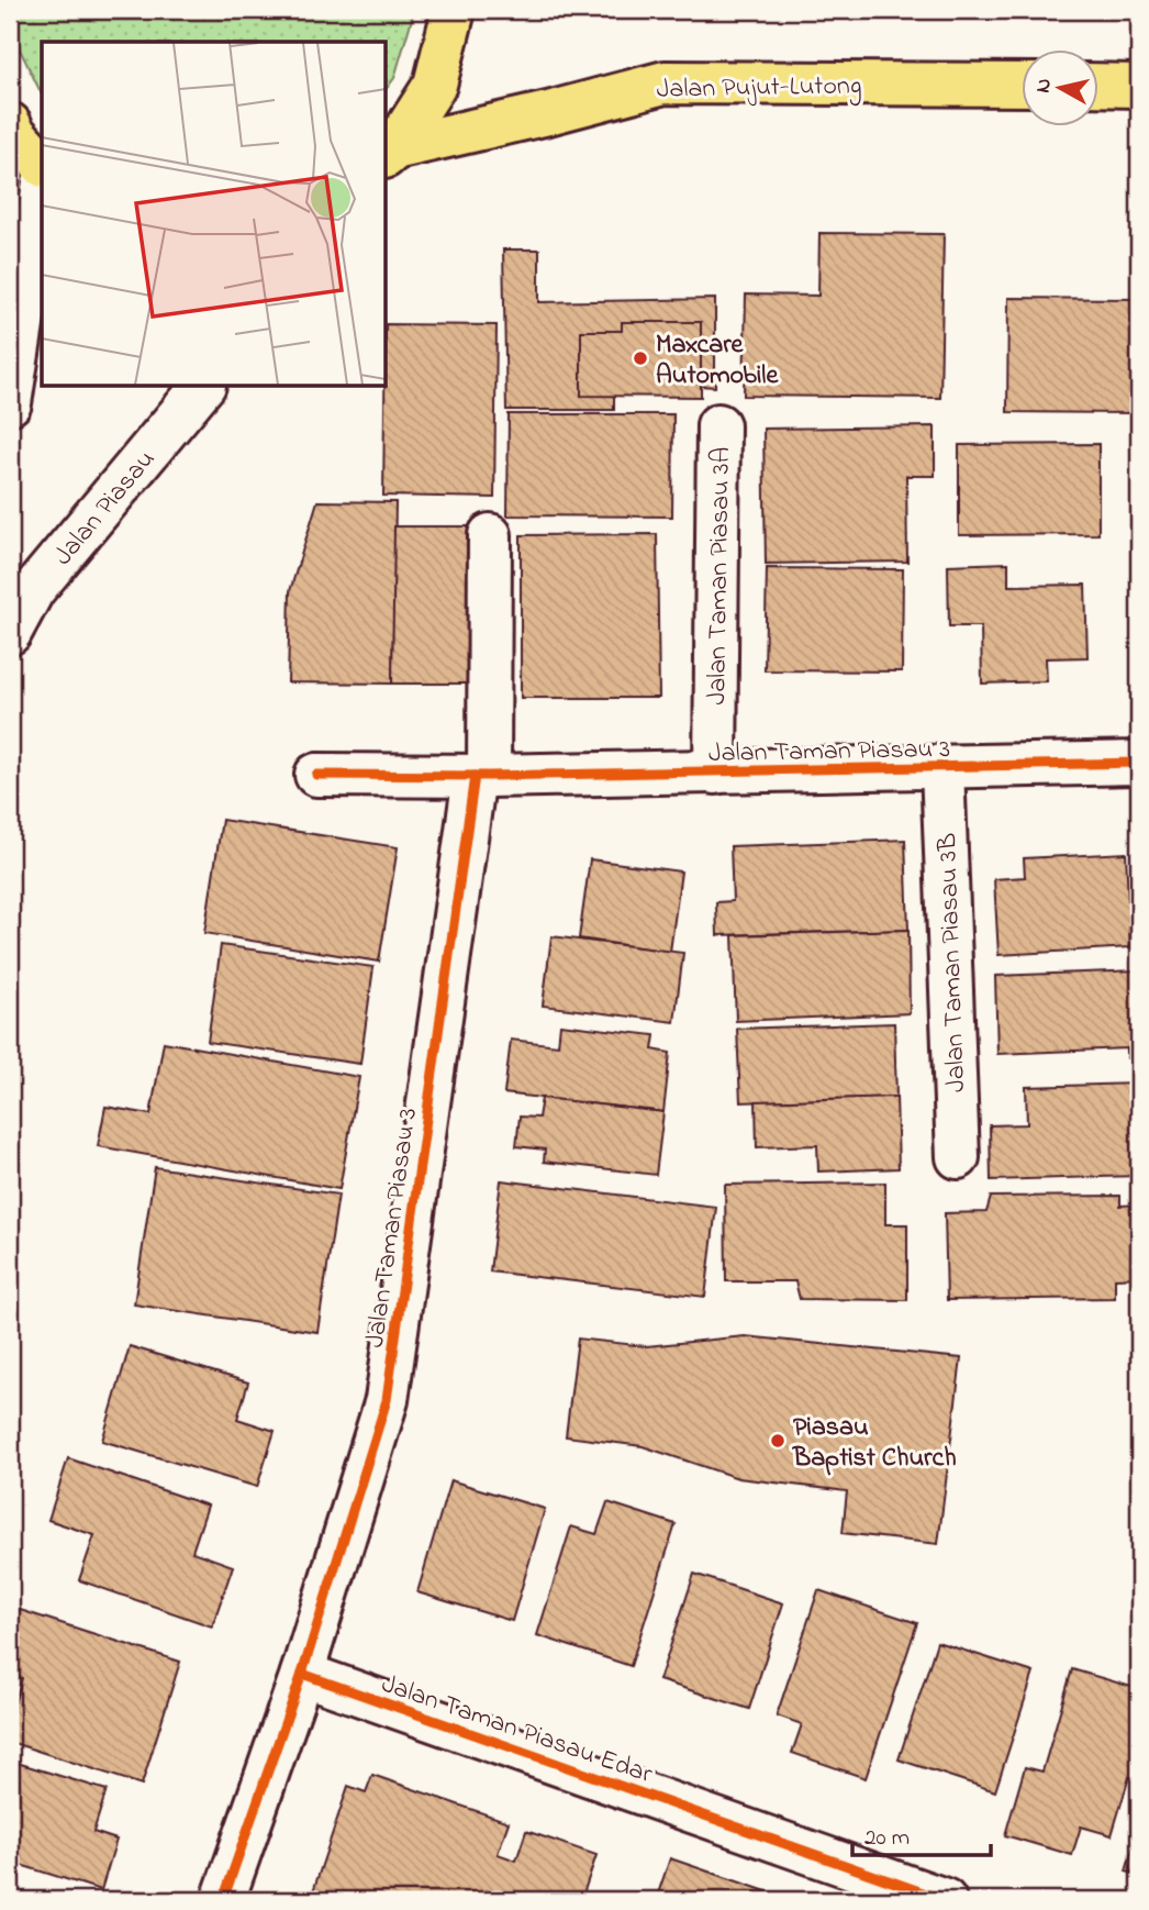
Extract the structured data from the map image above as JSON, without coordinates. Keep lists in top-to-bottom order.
{
  "streets": {
    "highway": ["Jalan Pujut-Lutong"],
    "street": [
      "Jalan Piasau",
      "Jalan Taman Piasau 3A",
      "Jalan Taman Piasau 3",
      "Jalan Taman Piasau 3B",
      "Jalan Taman Piasau Edar"
    ]
  },
  "crossings": [
    ["Jalan Taman Piasau 3A", "Jalan Taman Piasau 3"],
    ["Jalan Taman Piasau 3", "Jalan Taman Piasau 3B"],
    ["Jalan Taman Piasau 3", "Jalan Taman Piasau Edar"]
  ],
  "places": ["Maxcare Automobile", "Piasau Baptist Church"],
  "scale_bar": "20 m",
  "north": "left"
}
